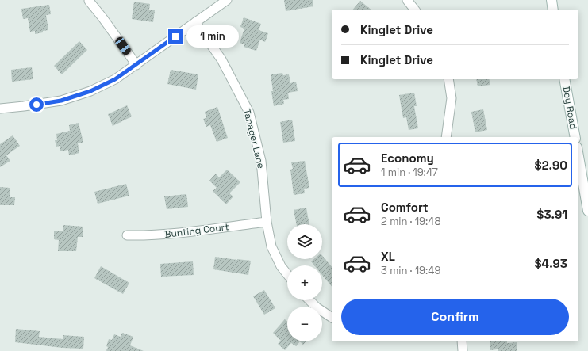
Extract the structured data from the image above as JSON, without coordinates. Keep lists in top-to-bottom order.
{
  "streets": {
    "main road": ["Dey Road"],
    "street": ["Tanager Lane", "Bunting Court"]
  },
  "crossings": [
    ["Tanager Lane", "Bunting Court"]
  ],
  "page": {
    "banner": ["Kinglet Drive", "Kinglet Drive"],
    "bubble": "1 min",
    "list": [
      {
        "name": "Economy",
        "note": "1 min · 19:47",
        "value": "$2.90"
      },
      {
        "name": "Comfort",
        "note": "2 min · 19:48",
        "value": "$3.91"
      },
      {
        "name": "XL",
        "note": "3 min · 19:49",
        "value": "$4.93"
      }
    ],
    "map_buttons": ["+", "−"],
    "buttons": "Confirm"
  }
}
